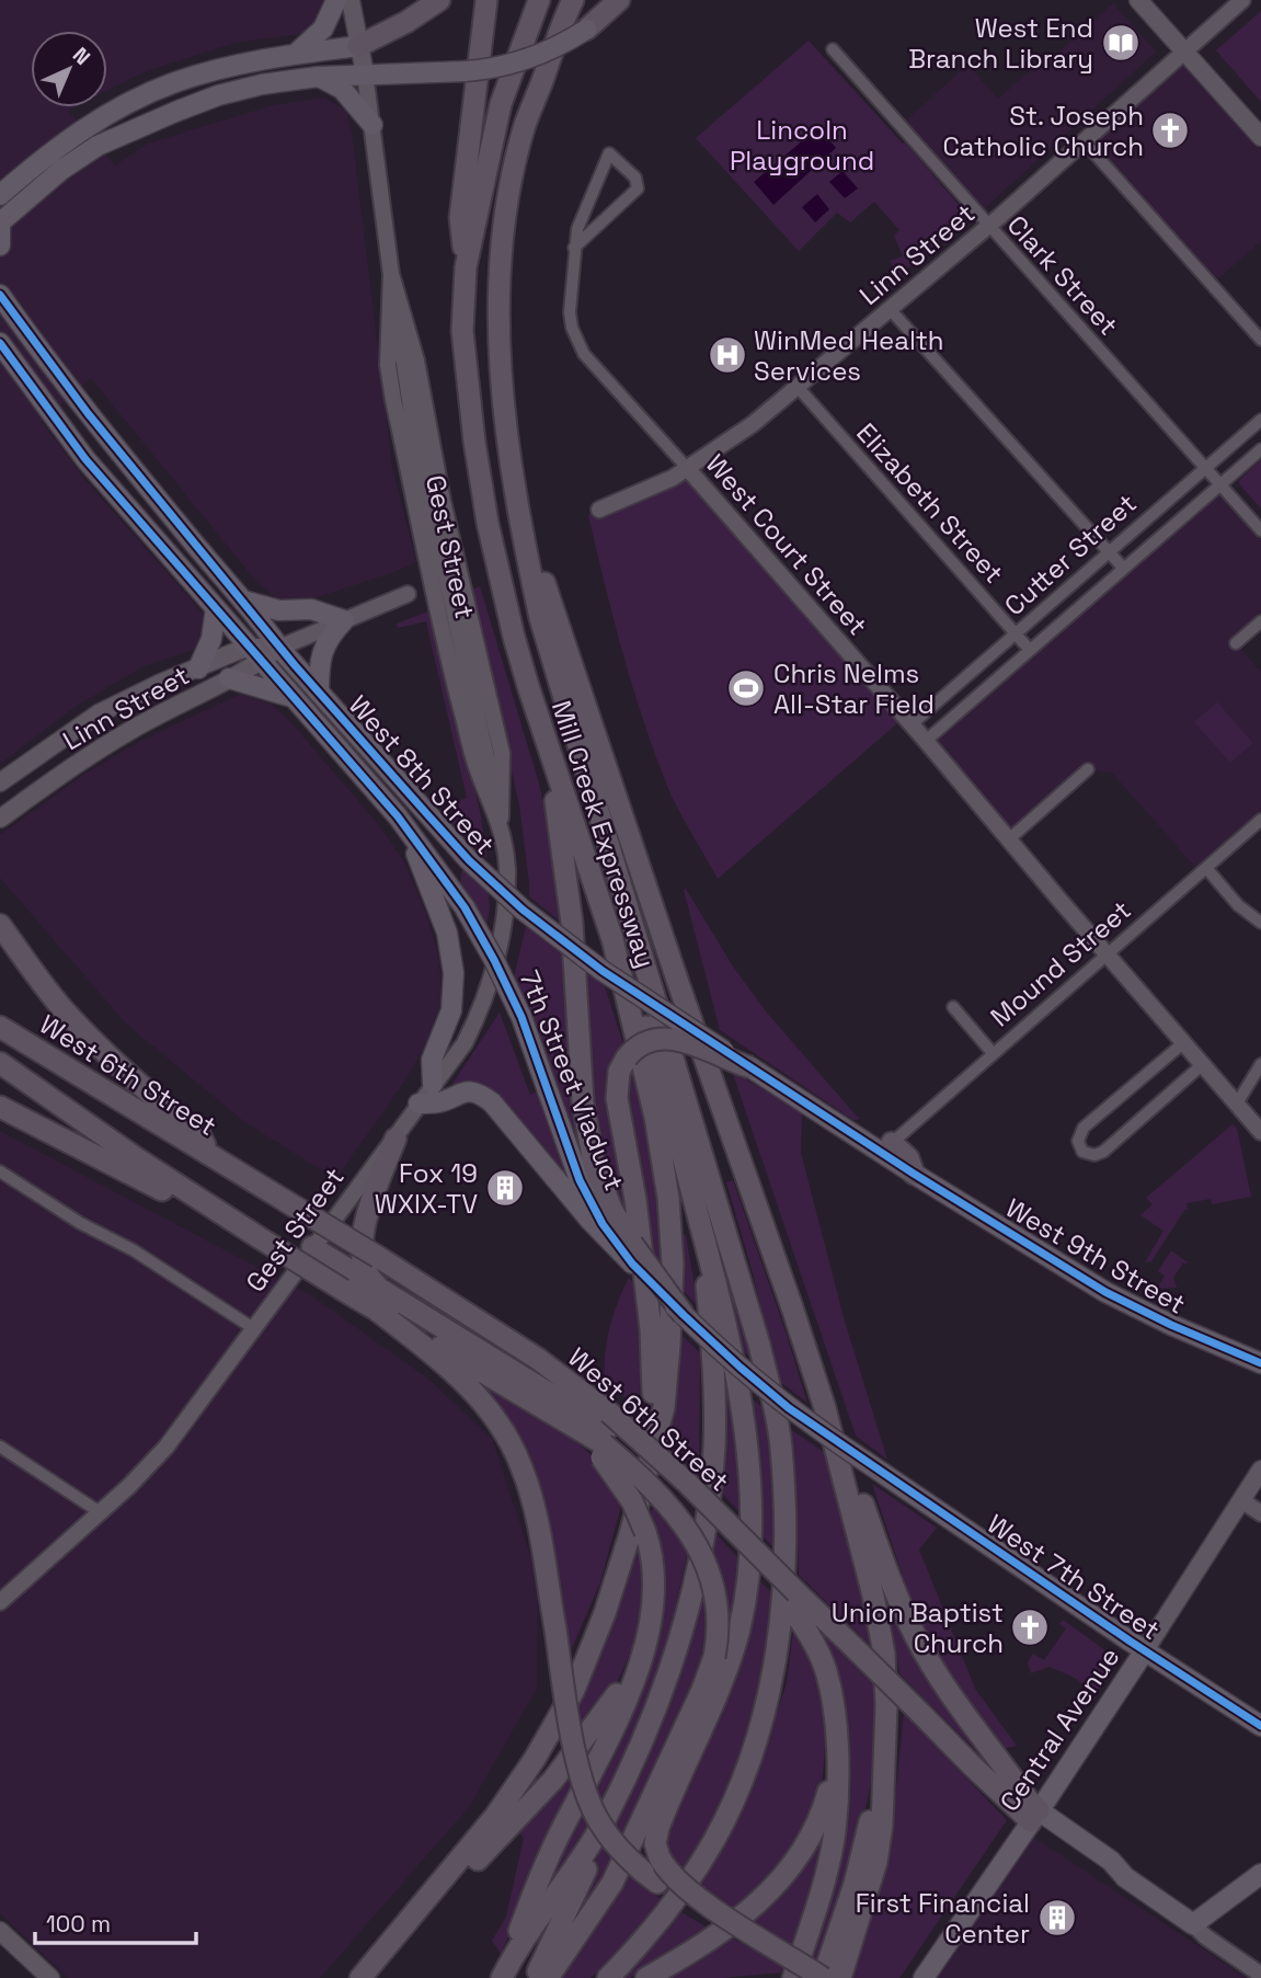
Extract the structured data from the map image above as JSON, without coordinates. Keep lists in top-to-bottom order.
{
  "streets": {
    "highway": ["Mill Creek Expressway", "West 6th Street"],
    "main road": [
      "Linn Street",
      "Gest Street",
      "West 8th Street",
      "7th Street Viaduct",
      "West 9th Street",
      "West 7th Street",
      "Central Avenue"
    ],
    "street": [
      "Clark Street",
      "Elizabeth Street",
      "West Court Street",
      "Cutter Street",
      "Mound Street"
    ]
  },
  "crossings": [
    ["Linn Street", "Clark Street"],
    ["Linn Street", "Elizabeth Street"],
    ["Linn Street", "West Court Street"],
    ["Linn Street", "West 8th Street"],
    ["Clark Street", "Cutter Street"],
    ["Elizabeth Street", "Cutter Street"],
    ["West Court Street", "Cutter Street"],
    ["West Court Street", "Mound Street"],
    ["West 8th Street", "7th Street Viaduct"],
    ["West 8th Street", "West 9th Street"],
    ["West 7th Street", "Central Avenue"]
  ],
  "parks": ["Lincoln Playground"],
  "places": {
    "library": ["West End Branch Library"],
    "church": ["St. Joseph Catholic Church", "Union Baptist Church"],
    "hospital": ["WinMed Health Services"],
    "sports": ["Chris Nelms All-Star Field"],
    "building": ["Fox 19 WXIX-TV", "First Financial Center"]
  },
  "scale_bar": "100 m",
  "north": "top right"
}
